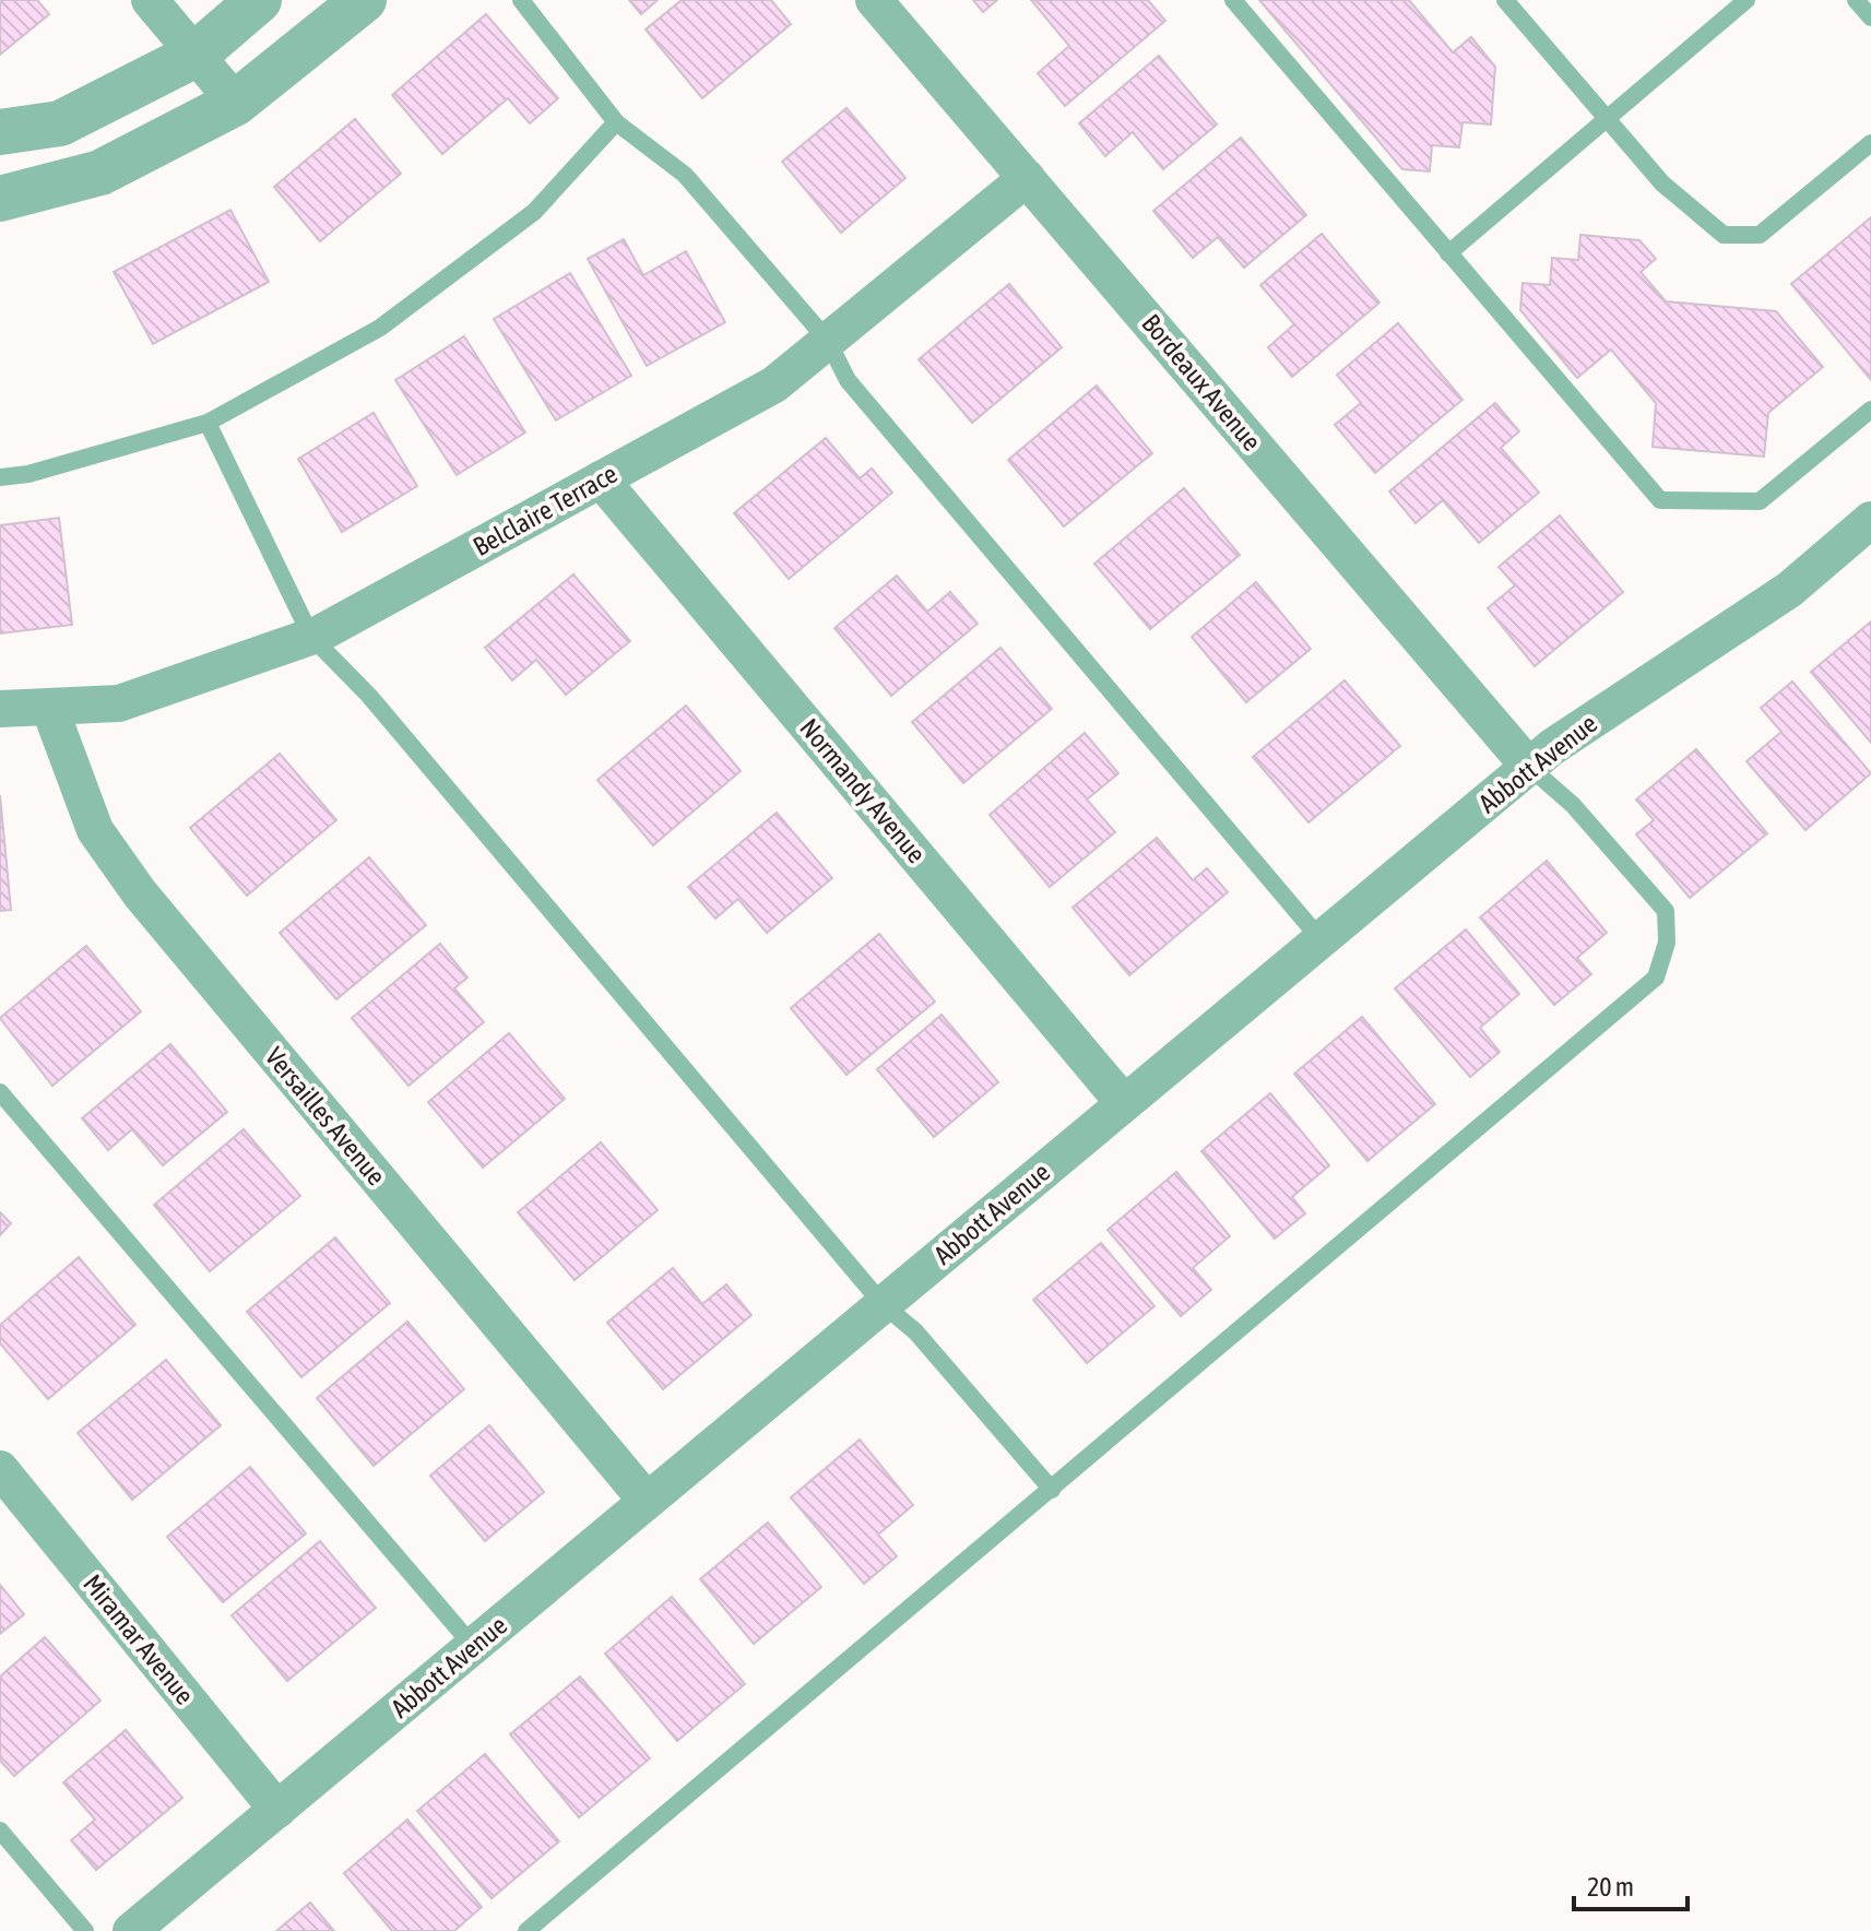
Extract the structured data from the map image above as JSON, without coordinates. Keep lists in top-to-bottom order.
{
  "streets": {
    "street": [
      "Bordeaux Avenue",
      "Belclaire Terrace",
      "Abbott Avenue",
      "Normandy Avenue",
      "Versailles Avenue",
      "Miramar Avenue"
    ]
  },
  "crossings": [
    ["Bordeaux Avenue", "Belclaire Terrace"],
    ["Bordeaux Avenue", "Abbott Avenue"],
    ["Belclaire Terrace", "Normandy Avenue"],
    ["Belclaire Terrace", "Versailles Avenue"],
    ["Abbott Avenue", "Normandy Avenue"],
    ["Abbott Avenue", "Versailles Avenue"],
    ["Abbott Avenue", "Miramar Avenue"]
  ],
  "scale_bar": "20 m"
}
